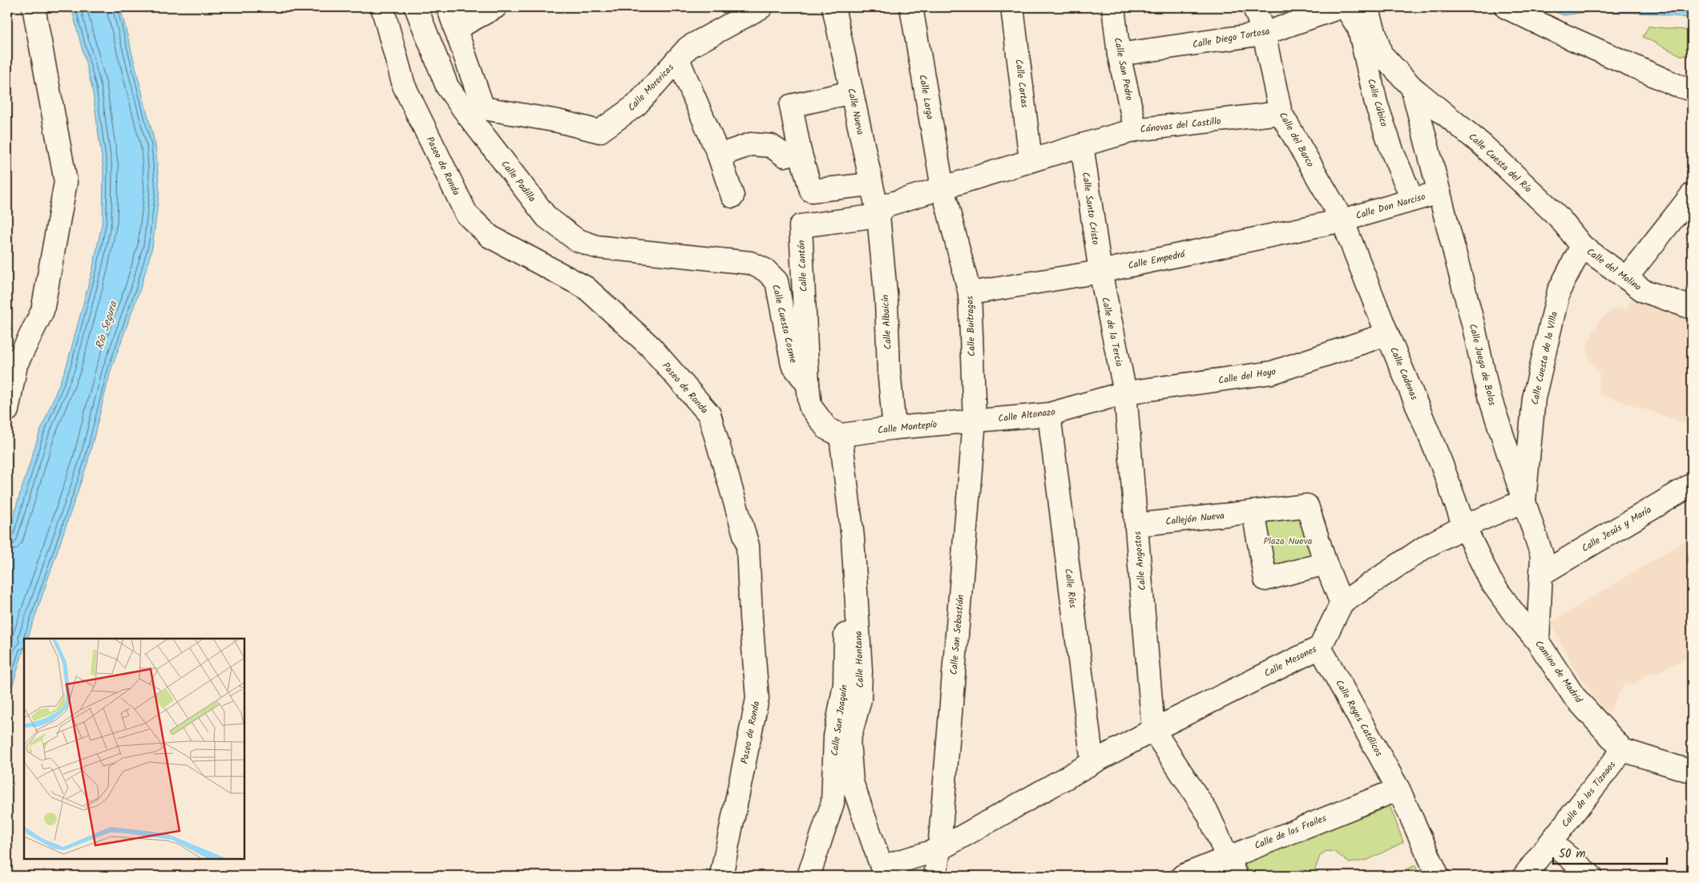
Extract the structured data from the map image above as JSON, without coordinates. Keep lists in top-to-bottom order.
{
  "streets": {
    "street": [
      "Calle Diego Tortosa",
      "Calle San Pedro",
      "Calle Cartas",
      "Calle Morericas",
      "Calle Larga",
      "Calle Cúbico",
      "Calle Nueva",
      "Cánovas del Castillo",
      "Calle del Barco",
      "Calle Cuesta del Río",
      "Paseo de Ronda",
      "Calle Padilla",
      "Calle Don Narciso",
      "Calle Santo Cristo",
      "Calle Empedrá",
      "Calle Cantón",
      "Calle del Molino",
      "Calle Albaicín",
      "Calle Cuesta Cosme",
      "Calle Buitragos",
      "Calle de la Tercia",
      "Calle Cuesta de la VIlla",
      "Calle Juego de Bolos",
      "Calle Cadenas",
      "Calle del Hoyo",
      "Calle Altonazo",
      "Calle Montepío",
      "Callejón Nueva",
      "Calle Jesús y María",
      "Calle Angostos",
      "Calle Ríos",
      "Calle San Sebastián",
      "Calle Hontana",
      "Calle Mesones",
      "Camino de Madrid",
      "Calle Reyes Católicos",
      "Calle San Joaquín",
      "Calle de los Tiznaos",
      "Calle de los Frailes"
    ]
  },
  "crossings": [
    ["Calle Diego Tortosa", "Calle San Pedro"],
    ["Calle Diego Tortosa", "Calle del Barco"],
    ["Calle San Pedro", "Cánovas del Castillo"],
    ["Calle Cartas", "Cánovas del Castillo"],
    ["Calle Morericas", "Calle Padilla"],
    ["Calle Larga", "Cánovas del Castillo"],
    ["Calle Larga", "Calle Buitragos"],
    ["Calle Cúbico", "Calle Don Narciso"],
    ["Calle Nueva", "Cánovas del Castillo"],
    ["Calle Nueva", "Calle Cantón"],
    ["Calle Nueva", "Calle Albaicín"],
    ["Cánovas del Castillo", "Calle del Barco"],
    ["Cánovas del Castillo", "Calle Santo Cristo"],
    ["Cánovas del Castillo", "Calle Cantón"],
    ["Cánovas del Castillo", "Calle Albaicín"],
    ["Cánovas del Castillo", "Calle Buitragos"],
    ["Calle del Barco", "Calle Don Narciso"],
    ["Calle del Barco", "Calle Empedrá"],
    ["Calle del Barco", "Calle Cadenas"],
    ["Calle Cuesta del Río", "Calle del Molino"],
    ["Calle Cuesta del Río", "Calle Cuesta de la VIlla"],
    ["Calle Cuesta del Río", "Calle Juego de Bolos"],
    ["Calle Padilla", "Calle Cuesta Cosme"],
    ["Calle Don Narciso", "Calle Empedrá"],
    ["Calle Don Narciso", "Calle Juego de Bolos"],
    ["Calle Don Narciso", "Calle Cadenas"],
    ["Calle Santo Cristo", "Calle Empedrá"],
    ["Calle Santo Cristo", "Calle de la Tercia"],
    ["Calle Empedrá", "Calle Buitragos"],
    ["Calle Empedrá", "Calle de la Tercia"],
    ["Calle Empedrá", "Calle Cadenas"],
    ["Calle Cantón", "Calle Albaicín"],
    ["Calle Cantón", "Calle Cuesta Cosme"],
    ["Calle del Molino", "Calle Cuesta de la VIlla"],
    ["Calle Albaicín", "Calle Montepío"],
    ["Calle Buitragos", "Calle Altonazo"],
    ["Calle Buitragos", "Calle Montepío"],
    ["Calle Buitragos", "Calle San Sebastián"],
    ["Calle de la Tercia", "Calle del Hoyo"],
    ["Calle de la Tercia", "Calle Altonazo"],
    ["Calle de la Tercia", "Calle Angostos"],
    ["Calle Cuesta de la VIlla", "Calle Juego de Bolos"],
    ["Calle Cuesta de la VIlla", "Calle Mesones"],
    ["Calle Juego de Bolos", "Calle Jesús y María"],
    ["Calle Juego de Bolos", "Calle Mesones"],
    ["Calle Juego de Bolos", "Camino de Madrid"],
    ["Calle Cadenas", "Calle del Hoyo"],
    ["Calle Cadenas", "Calle Mesones"],
    ["Calle Cadenas", "Camino de Madrid"],
    ["Calle del Hoyo", "Calle Altonazo"],
    ["Calle del Hoyo", "Calle Angostos"],
    ["Calle Altonazo", "Calle Montepío"],
    ["Calle Altonazo", "Calle Angostos"],
    ["Calle Altonazo", "Calle Ríos"],
    ["Calle Altonazo", "Calle San Sebastián"],
    ["Calle Montepío", "Calle San Sebastián"],
    ["Calle Montepío", "Calle Hontana"],
    ["Callejón Nueva", "Calle Angostos"],
    ["Calle Angostos", "Calle Mesones"],
    ["Calle Ríos", "Calle Mesones"],
    ["Calle San Sebastián", "Calle Hontana"],
    ["Calle San Sebastián", "Calle Mesones"],
    ["Calle Hontana", "Calle Mesones"],
    ["Calle Hontana", "Calle San Joaquín"],
    ["Calle Mesones", "Camino de Madrid"],
    ["Calle Mesones", "Calle Reyes Católicos"],
    ["Camino de Madrid", "Calle de los Tiznaos"],
    ["Calle Reyes Católicos", "Calle de los Frailes"]
  ],
  "water": ["Río Segura"],
  "parks": ["Plaza Nueva"],
  "scale_bar": "50 m"
}
